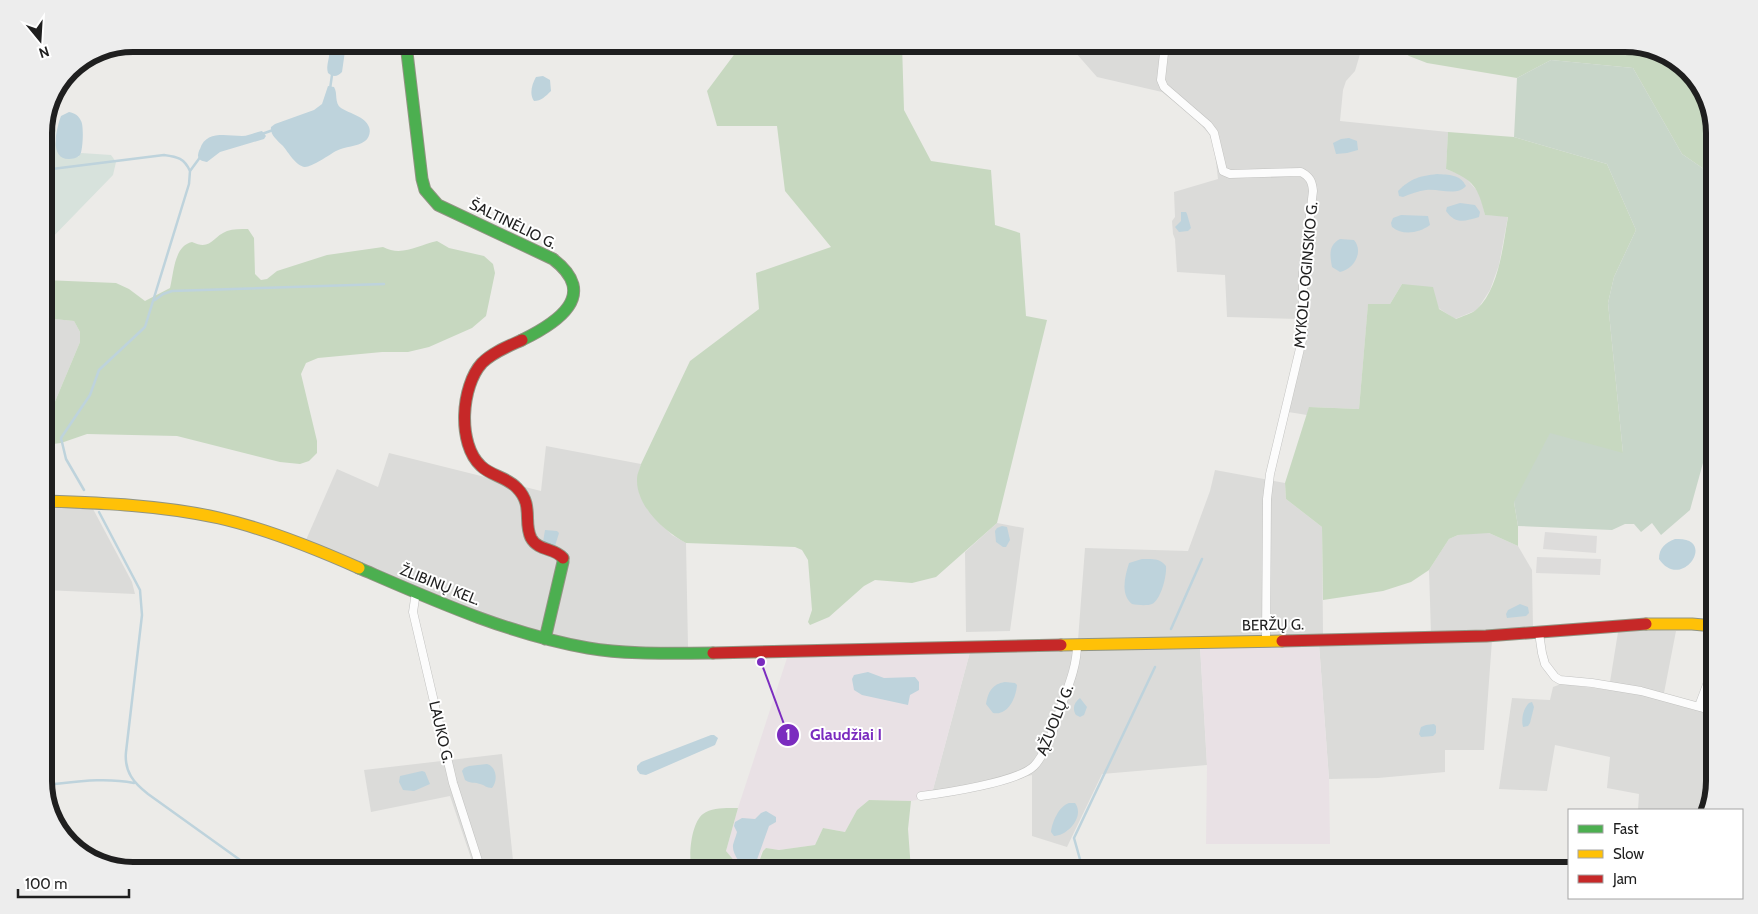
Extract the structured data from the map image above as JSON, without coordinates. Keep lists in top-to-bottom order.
{
  "streets": {
    "main road": ["ŠALTINĖLIO G.", "ŽLIBINŲ KEL.", "BERŽŲ G."],
    "street": ["MYKOLO OGINSKIO G.", "ĄŽUOLŲ G.", "LAUKO G."]
  },
  "crossings": [
    ["ŠALTINĖLIO G.", "ŽLIBINŲ KEL."],
    ["MYKOLO OGINSKIO G.", "BERŽŲ G."],
    ["ŽLIBINŲ KEL.", "BERŽŲ G."],
    ["ŽLIBINŲ KEL.", "LAUKO G."],
    ["BERŽŲ G.", "ĄŽUOLŲ G."]
  ],
  "places": ["Glaudžiai I"],
  "legend": ["Fast", "Slow", "Jam"],
  "scale_bar": "100 m",
  "north": "bottom"
}
